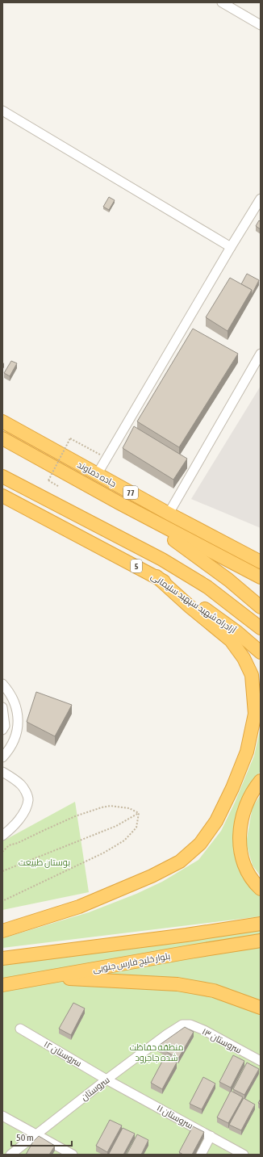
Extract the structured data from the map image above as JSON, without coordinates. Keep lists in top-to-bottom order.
{
  "streets": {
    "highway": [
      "جاده دماوند",
      "77",
      "5",
      "آزادراه شهید سپهبد سلیمانی",
      "بلوار خلیج فارس جنوبی"
    ],
    "street": [
      "سروستان ۱۳",
      "سروستان ۱۲",
      "سروستان",
      "سروستان ۱۱"
    ]
  },
  "crossings": [
    ["سروستان ۱۳", "سروستان"],
    ["سروستان ۱۲", "سروستان"],
    ["سروستان ۱۲", "سروستان ۱۱"],
    ["سروستان", "سروستان ۱۱"]
  ],
  "parks": ["بوستان طبیعت", "منطقه حفاظت شده جاجرود"],
  "scale_bar": "50 m"
}
